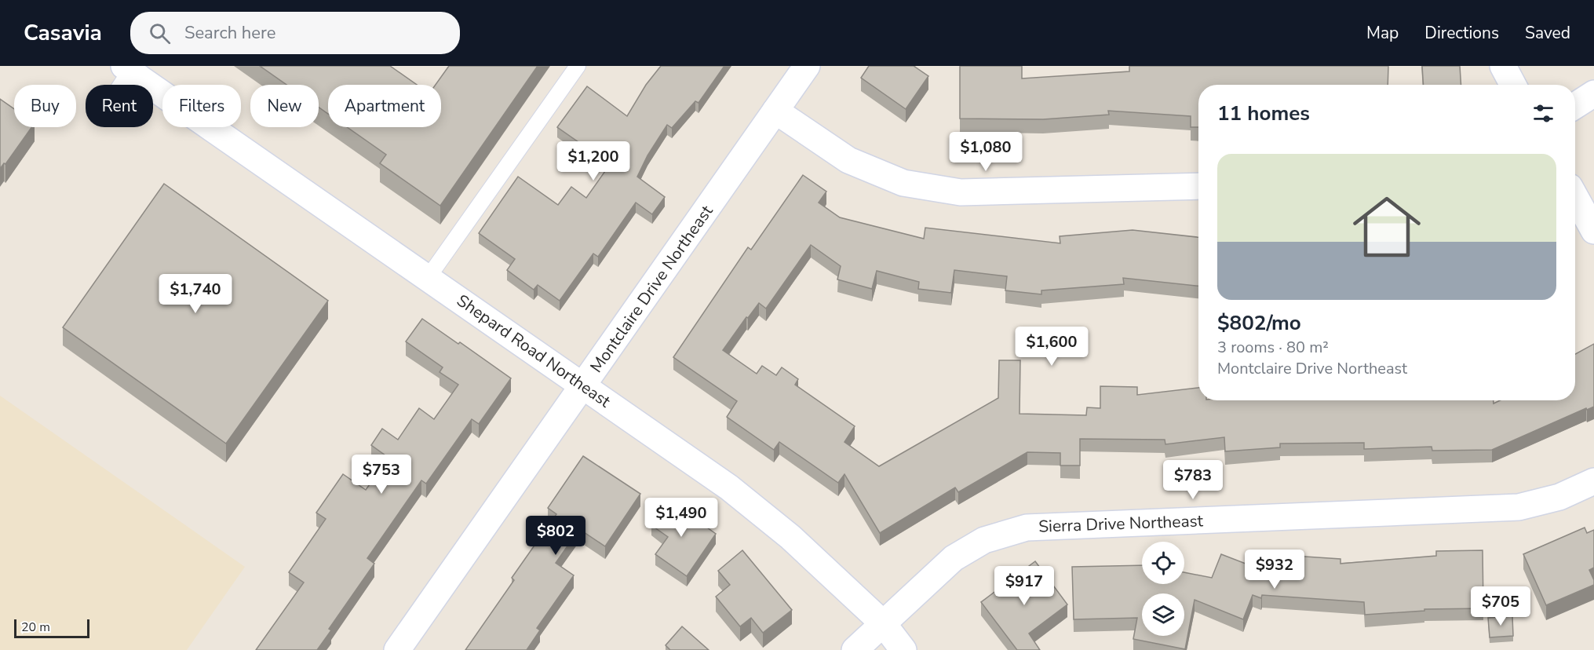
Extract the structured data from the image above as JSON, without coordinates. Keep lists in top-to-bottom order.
{
  "streets": {
    "street": ["Montclaire Drive Northeast", "Shepard Road Northeast", "Sierra Drive Northeast"]
  },
  "crossings": [
    ["Montclaire Drive Northeast", "Shepard Road Northeast"],
    ["Shepard Road Northeast", "Sierra Drive Northeast"]
  ],
  "scale_bar": "20 m",
  "page": {
    "header": "Casavia",
    "search": "Search here",
    "nav": ["Map", "Directions", "Saved"],
    "chip": [
      "Buy",
      "Rent",
      "Filters",
      "New",
      "Apartment"
    ],
    "heading": "11 homes",
    "price": [
      "$1,080",
      "$1,200",
      "$1,740",
      "$1,600",
      "$753",
      "$783",
      "$1,490",
      "$802",
      "$932",
      "$917",
      "$705"
    ],
    "list": [
      {
        "name": "$802/mo",
        "note": "3 rooms · 80 m² · Montclaire Drive Northeast"
      }
    ],
    "scale": "20 m"
  }
}
